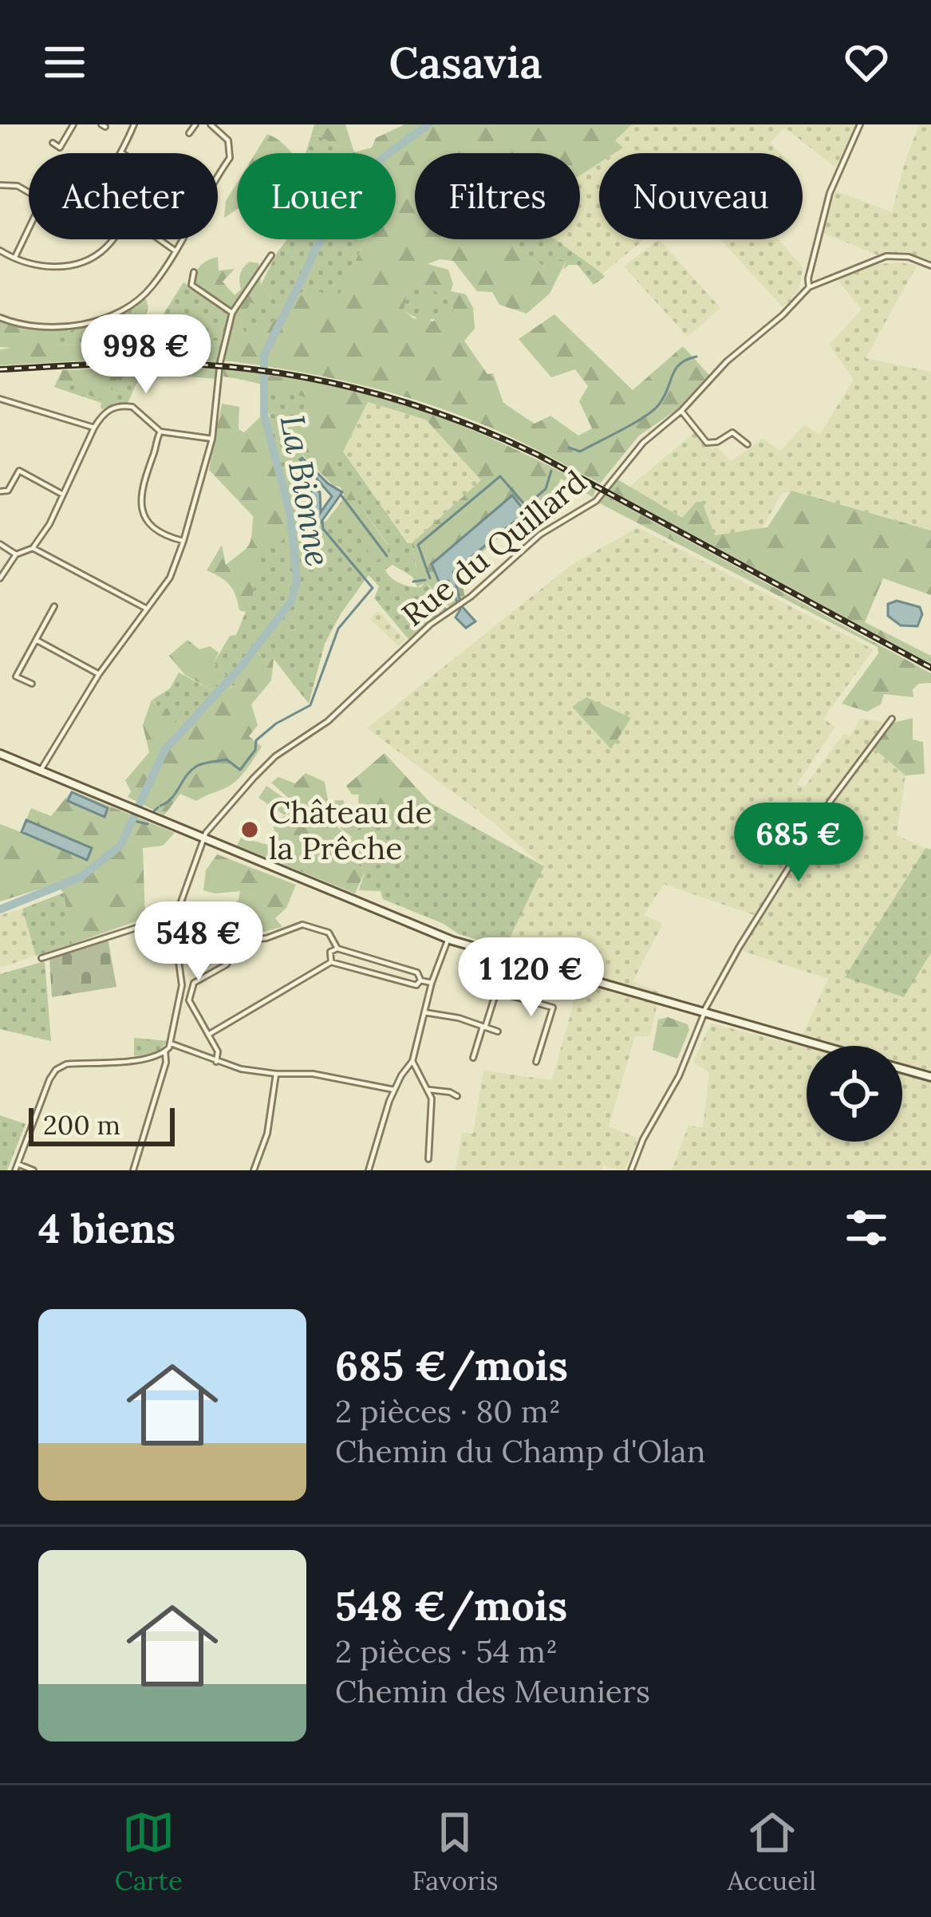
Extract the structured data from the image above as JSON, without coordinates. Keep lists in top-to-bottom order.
{
  "streets": {
    "street": ["Rue du Quillard"]
  },
  "water": ["La Bionne"],
  "places": ["Château de la Prêche"],
  "scale_bar": "200 m",
  "page": {
    "header": "Casavia",
    "chip": [
      "Acheter",
      "Louer",
      "Filtres",
      "Nouveau"
    ],
    "price": [
      "998 €",
      "685 €",
      "548 €",
      "1 120 €"
    ],
    "scale": "200 m",
    "heading": "4 biens",
    "list": [
      {
        "name": "685 €/mois",
        "note": "2 pièces · 80 m² · Chemin du Champ d'Olan"
      },
      {
        "name": "548 €/mois",
        "note": "2 pièces · 54 m² · Chemin des Meuniers"
      }
    ],
    "tabs": ["Carte", "Favoris", "Accueil"]
  }
}
